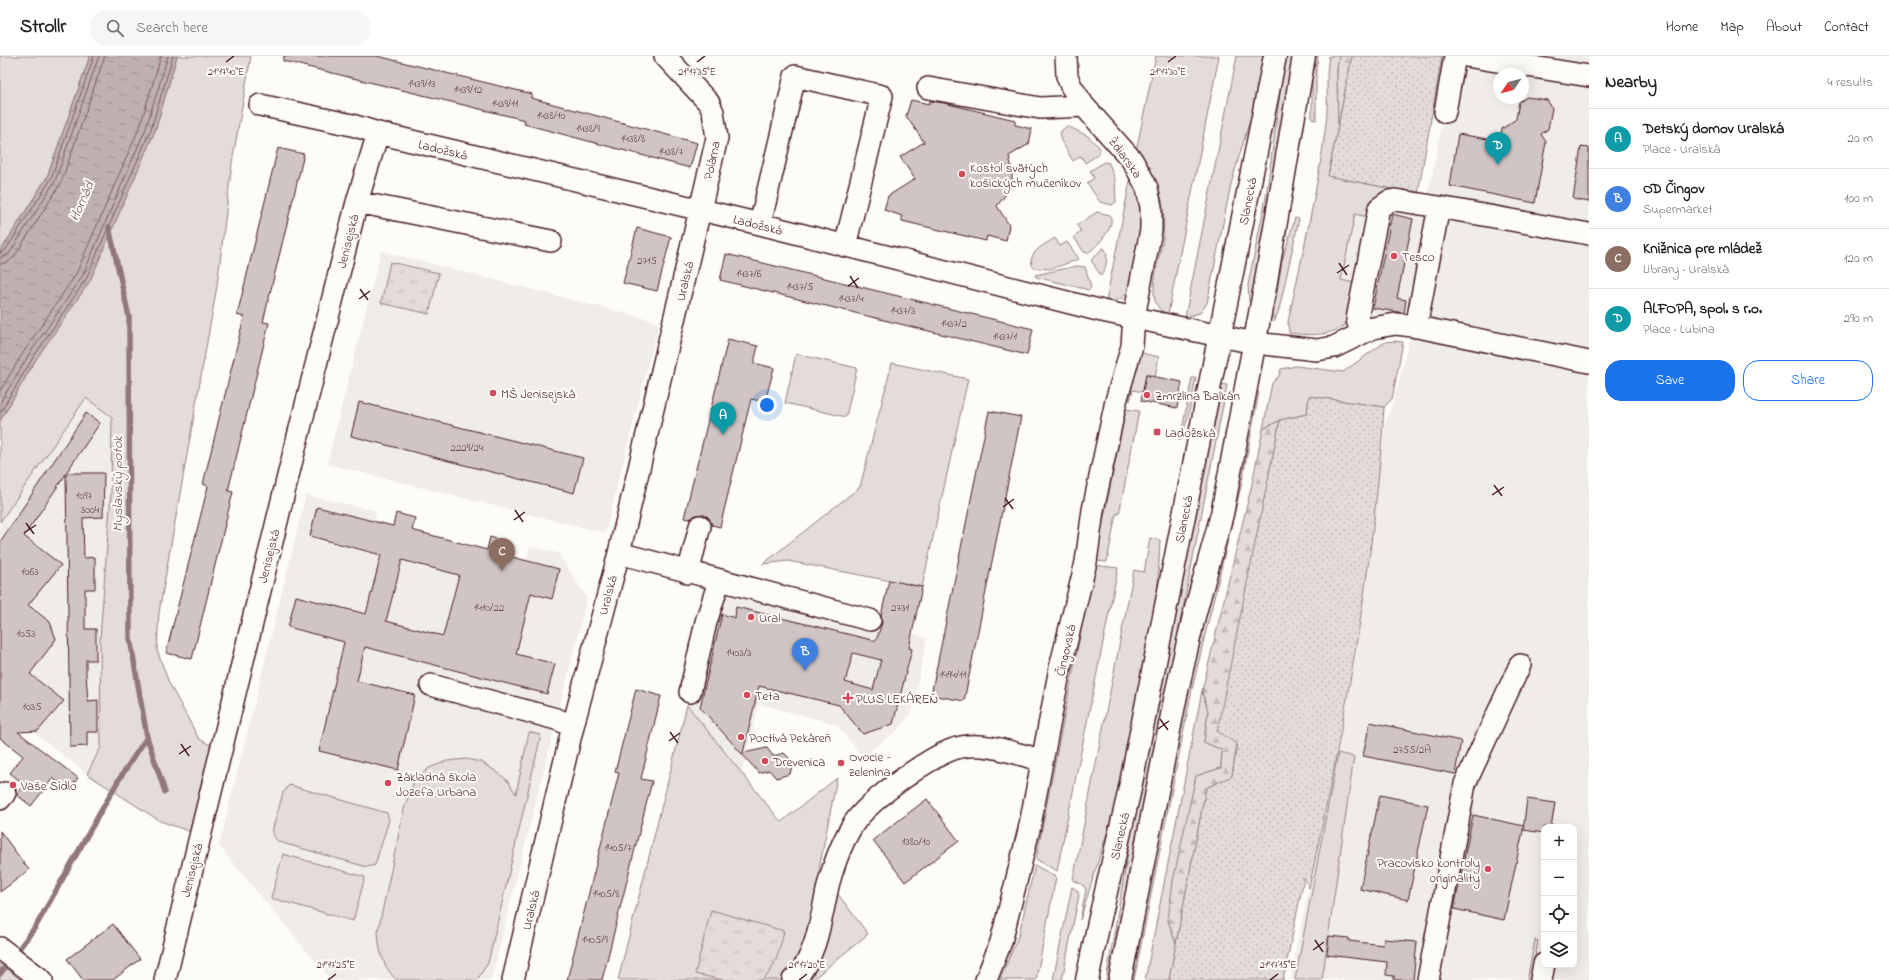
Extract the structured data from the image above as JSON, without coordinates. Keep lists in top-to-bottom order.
{
  "streets": {
    "main road": ["Slanecká"],
    "street": [
      "Ladožská",
      "Ždiarska",
      "Polárna",
      "Jenisejská",
      "Uralská",
      "Čingovská"
    ]
  },
  "crossings": [
    ["Ladožská", "Ždiarska"],
    ["Ladožská", "Polárna"],
    ["Ladožská", "Slanecká"],
    ["Ladožská", "Jenisejská"],
    ["Ladožská", "Uralská"],
    ["Ladožská", "Čingovská"],
    ["Ždiarska", "Čingovská"],
    ["Polárna", "Uralská"]
  ],
  "water": ["Hornád", "Myslavský potok"],
  "places": {
    "other": [
      "Kostol svätých košických mučeníkov",
      "Tesco",
      "MŠ Jenisejská",
      "Zmrzlina Balkán",
      "Ural",
      "Teta",
      "Poctivá Pekáreň",
      "Drevenica",
      "Ovocie - zelenina",
      "Základná škola Jozefa Urbana",
      "Vaše Sídlo",
      "Pracovisko kontroly originality"
    ],
    "transit": ["Ladožská"],
    "health": ["PLUS LEKÁREŇ"]
  },
  "house_numbers": [
    "1439/13",
    "1439/12",
    "1439/11",
    "1438/10",
    "1438/9",
    "1438/8",
    "1438/7",
    "2715",
    "1437/6",
    "1437/5",
    "1437/4",
    "1437/3",
    "1437/2",
    "1437/1",
    "2229/24",
    "1097",
    "3004",
    "1063",
    "1410/22",
    "2731",
    "1053",
    "1403/3",
    "1494/11",
    "1035",
    "2755/2A",
    "1380/10",
    "1405/7",
    "1405/8",
    "1405/9"
  ],
  "north": "bottom left",
  "page": {
    "header": "Strollr",
    "search": "Search here",
    "nav": [
      "Home",
      "Map",
      "About",
      "Contact"
    ],
    "heading": ["Nearby", "4 results"],
    "list": [
      {
        "mark": "A",
        "name": "Detský domov Uralská",
        "note": "Place · Uralská",
        "value": "20 m"
      },
      {
        "mark": "B",
        "name": "OD Čingov",
        "note": "Supermarket",
        "value": "100 m"
      },
      {
        "mark": "C",
        "name": "Knižnica pre mládež",
        "note": "Library · Uralská",
        "value": "120 m"
      },
      {
        "mark": "D",
        "name": "ALFOPA, spol. s r.o.",
        "note": "Place · Lubina",
        "value": "290 m"
      }
    ],
    "pins": [
      "D",
      "A",
      "C",
      "B"
    ],
    "buttons": ["Save", "Share"],
    "map_buttons": ["+", "−"]
  },
  "coordinates": [
    "21°17'40\"E",
    "21°17'35\"E",
    "21°17'30\"E",
    "21°17'25\"E",
    "21°17'20\"E",
    "21°17'15\"E"
  ]
}
